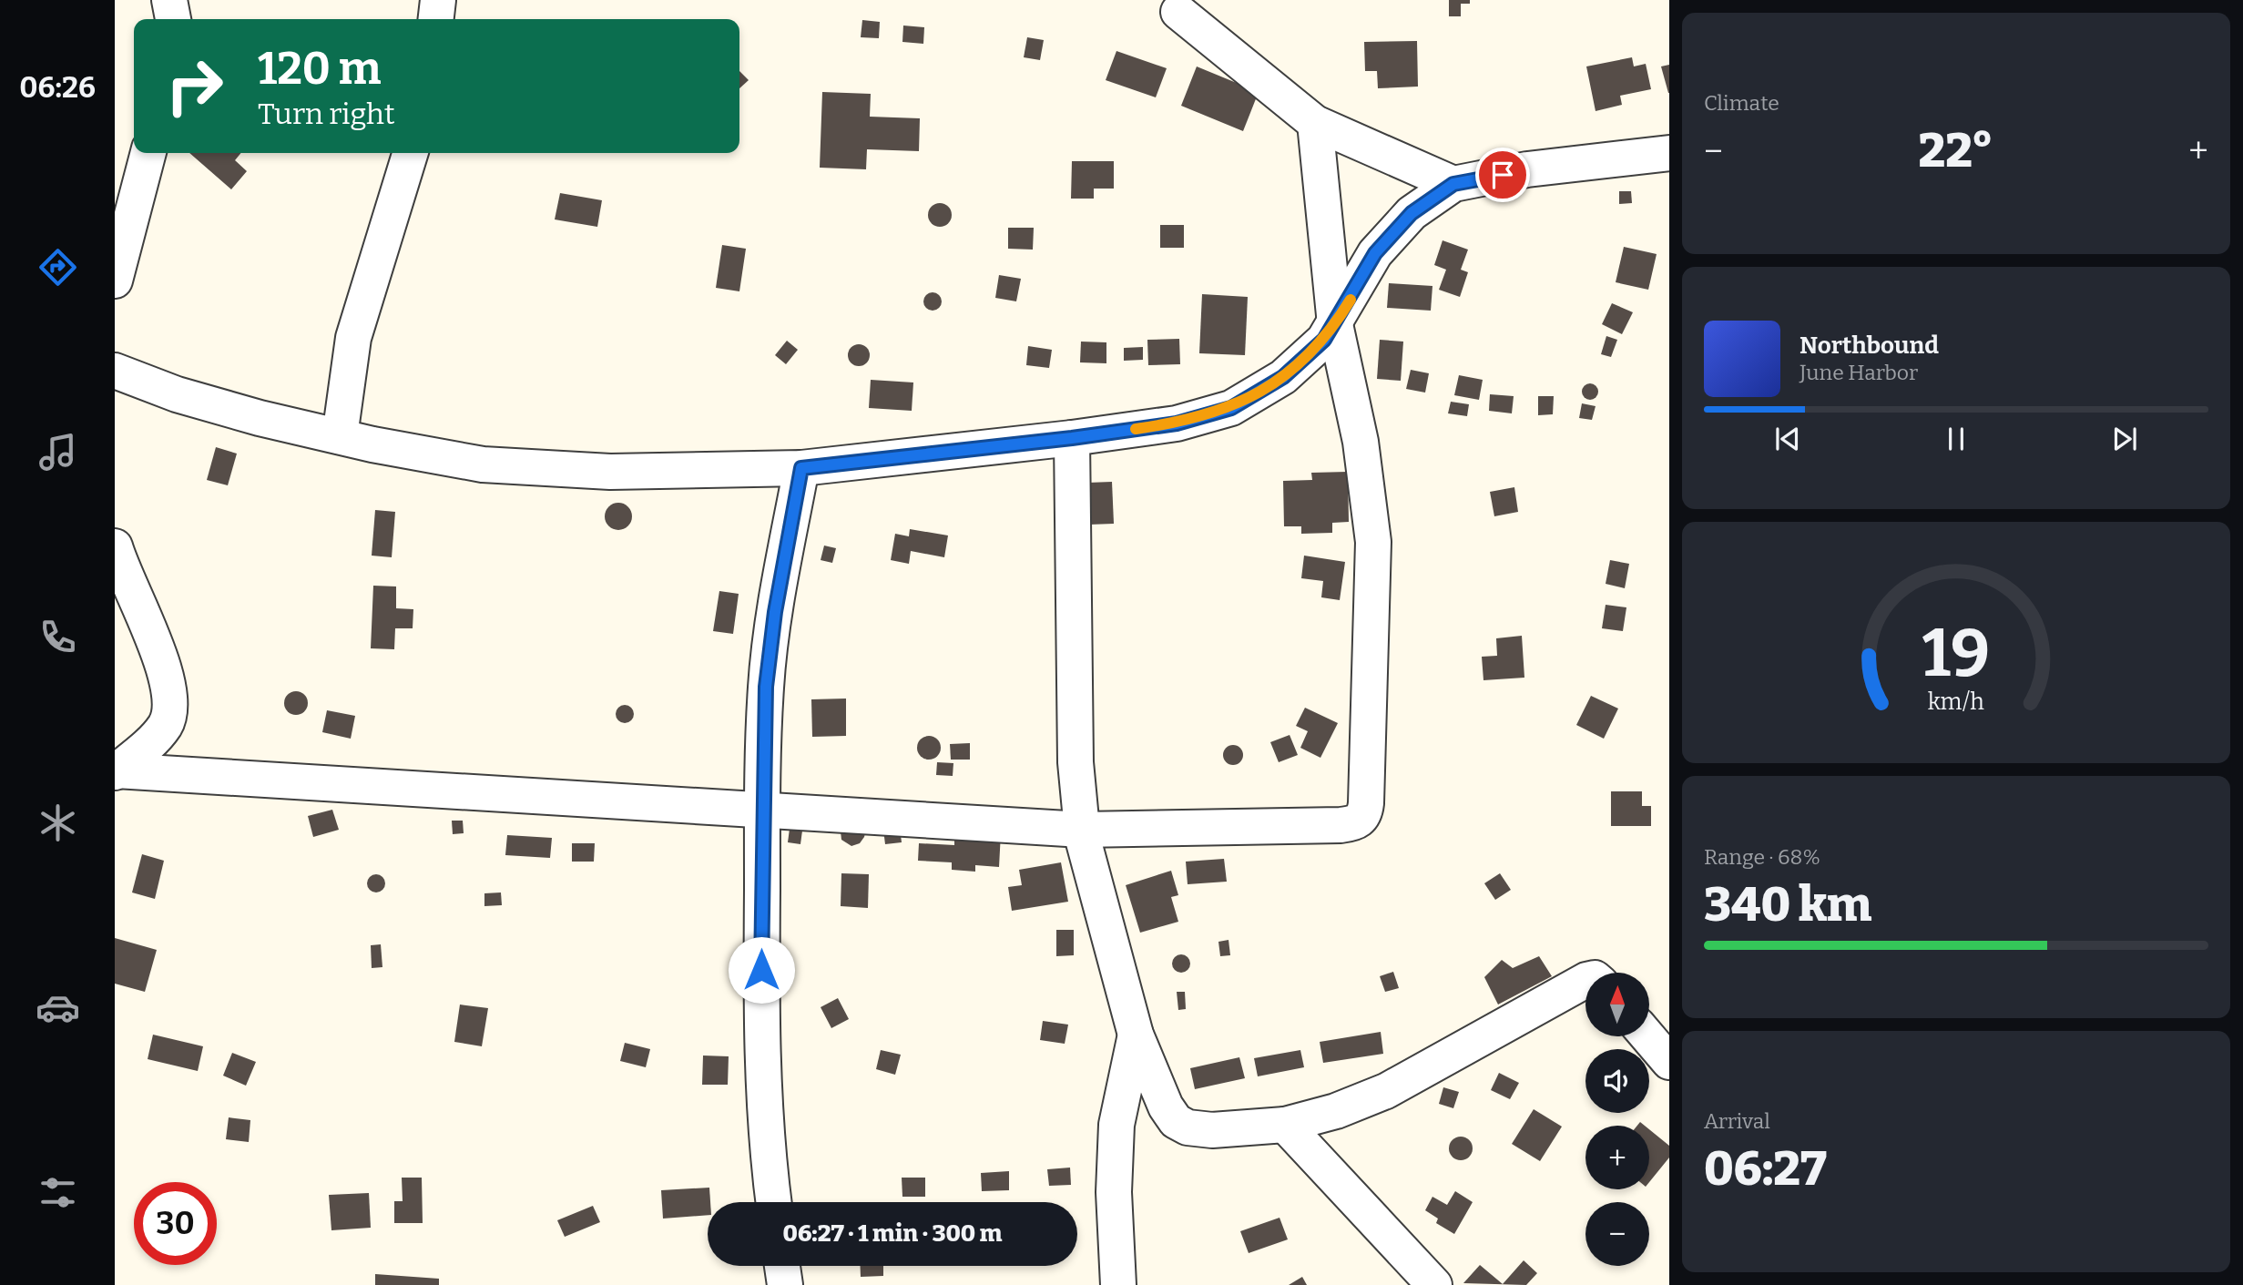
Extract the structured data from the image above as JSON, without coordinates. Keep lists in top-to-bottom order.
{
  "north": "top",
  "page": {
    "tabs": "06:26",
    "tile": [
      "Climate",
      ["Range · 68%", "340 km"],
      ["Arrival", "06:27"]
    ],
    "turn": ["120 m", "Turn right"],
    "heat": ["−", "22°", "+"],
    "song": ["Northbound", "June Harbor"],
    "map_buttons": ["+", "−"],
    "limit": "30",
    "trip": "06:27 · 1 min · 300 m",
    "gauge": ["19", "km/h"]
  }
}
